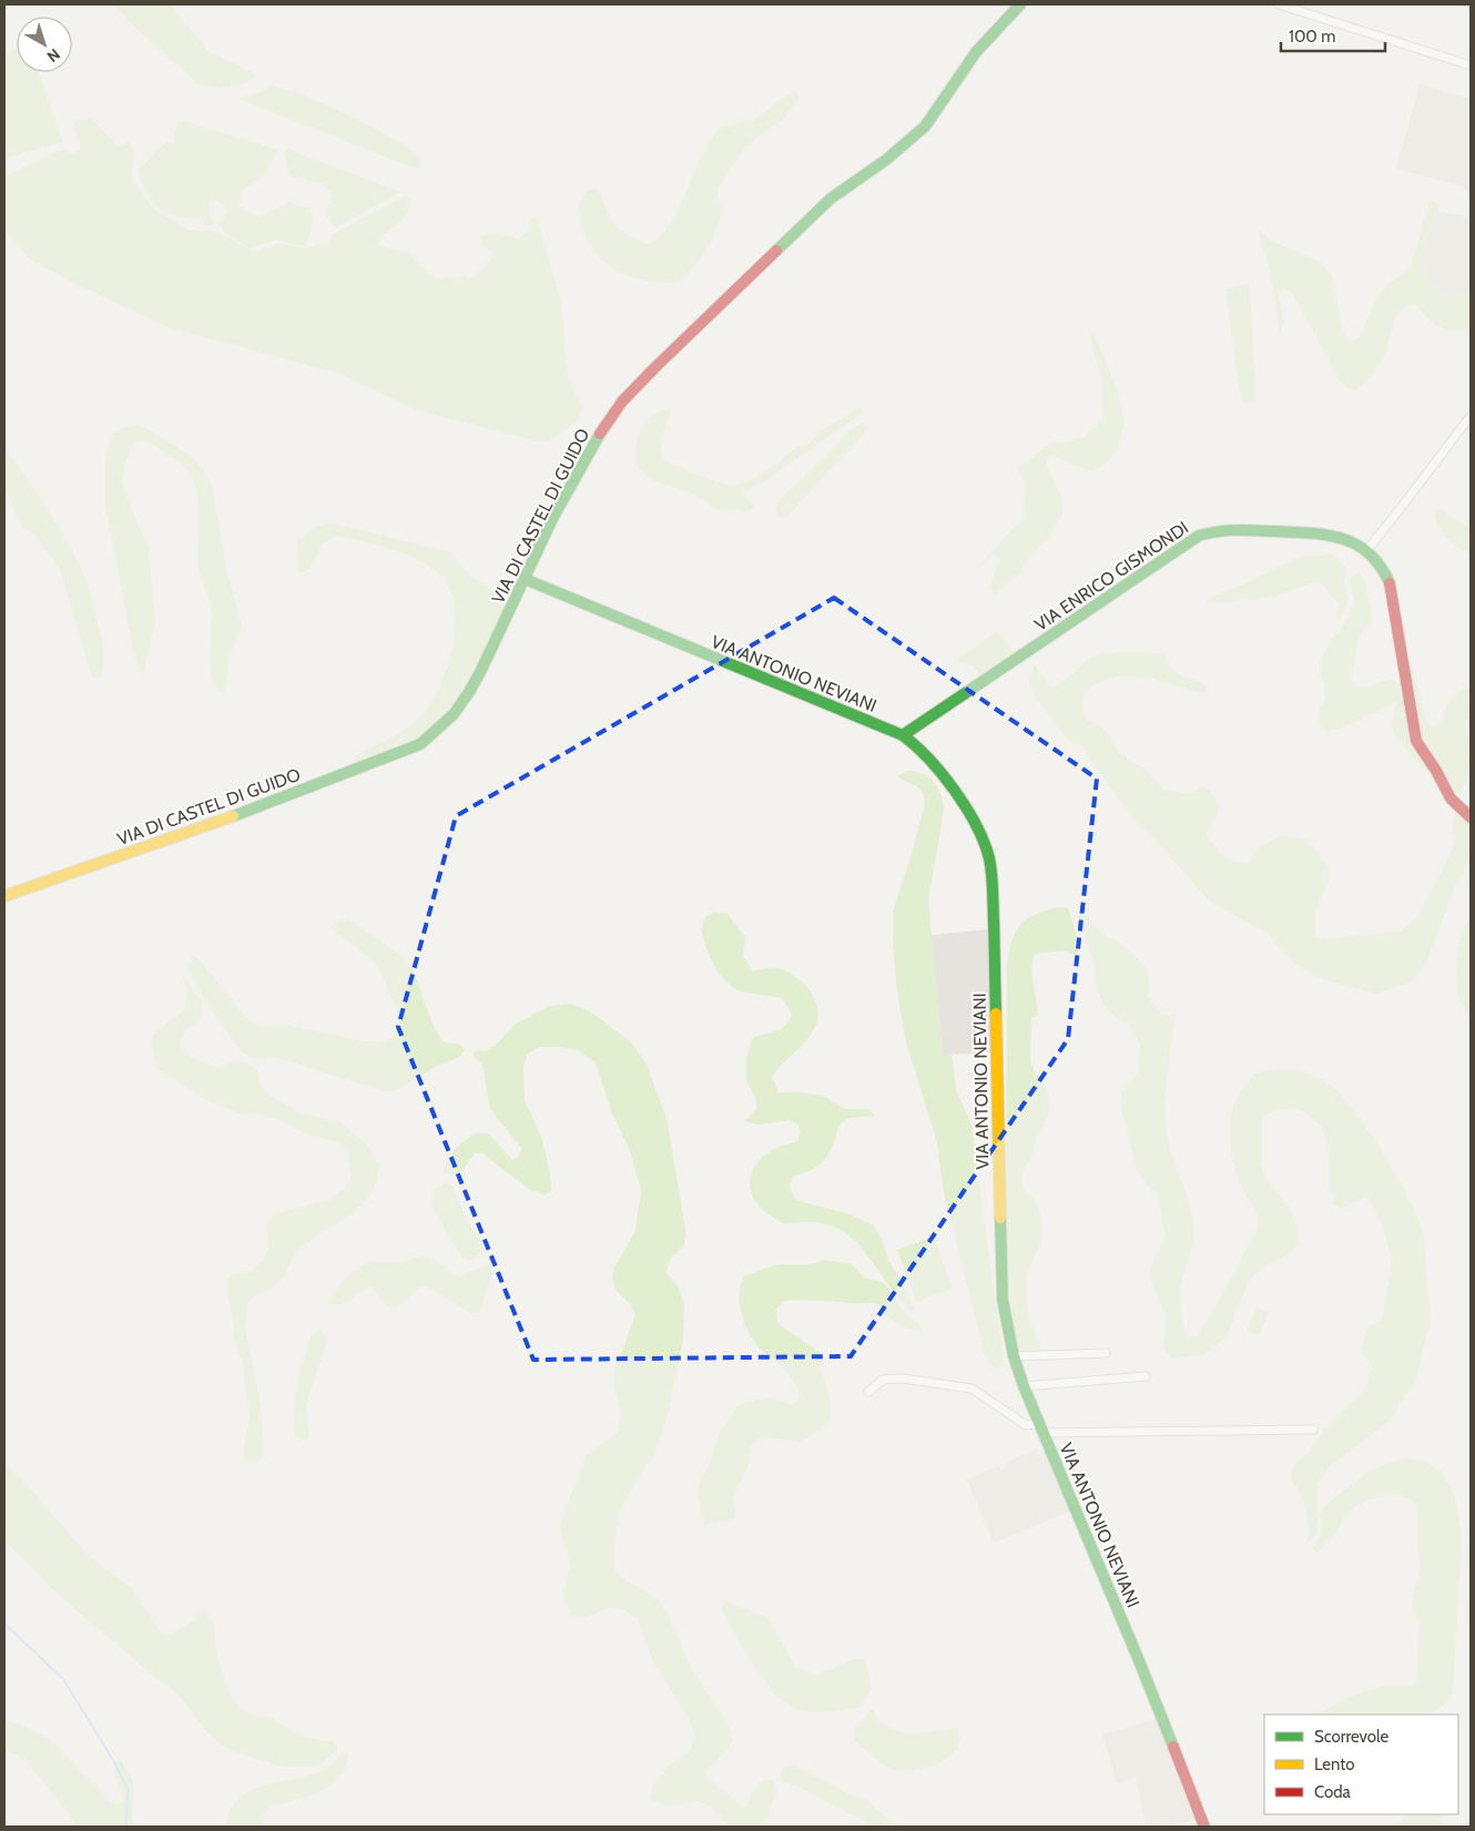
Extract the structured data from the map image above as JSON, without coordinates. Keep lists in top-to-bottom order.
{
  "streets": {
    "street": ["VIA DI CASTEL DI GUIDO", "VIA ENRICO GISMONDI", "VIA ANTONIO NEVIANI"]
  },
  "crossings": [
    ["VIA DI CASTEL DI GUIDO", "VIA ANTONIO NEVIANI"],
    ["VIA ENRICO GISMONDI", "VIA ANTONIO NEVIANI"]
  ],
  "legend": ["Scorrevole", "Lento", "Coda"],
  "scale_bar": "100 m",
  "north": "bottom right"
}
